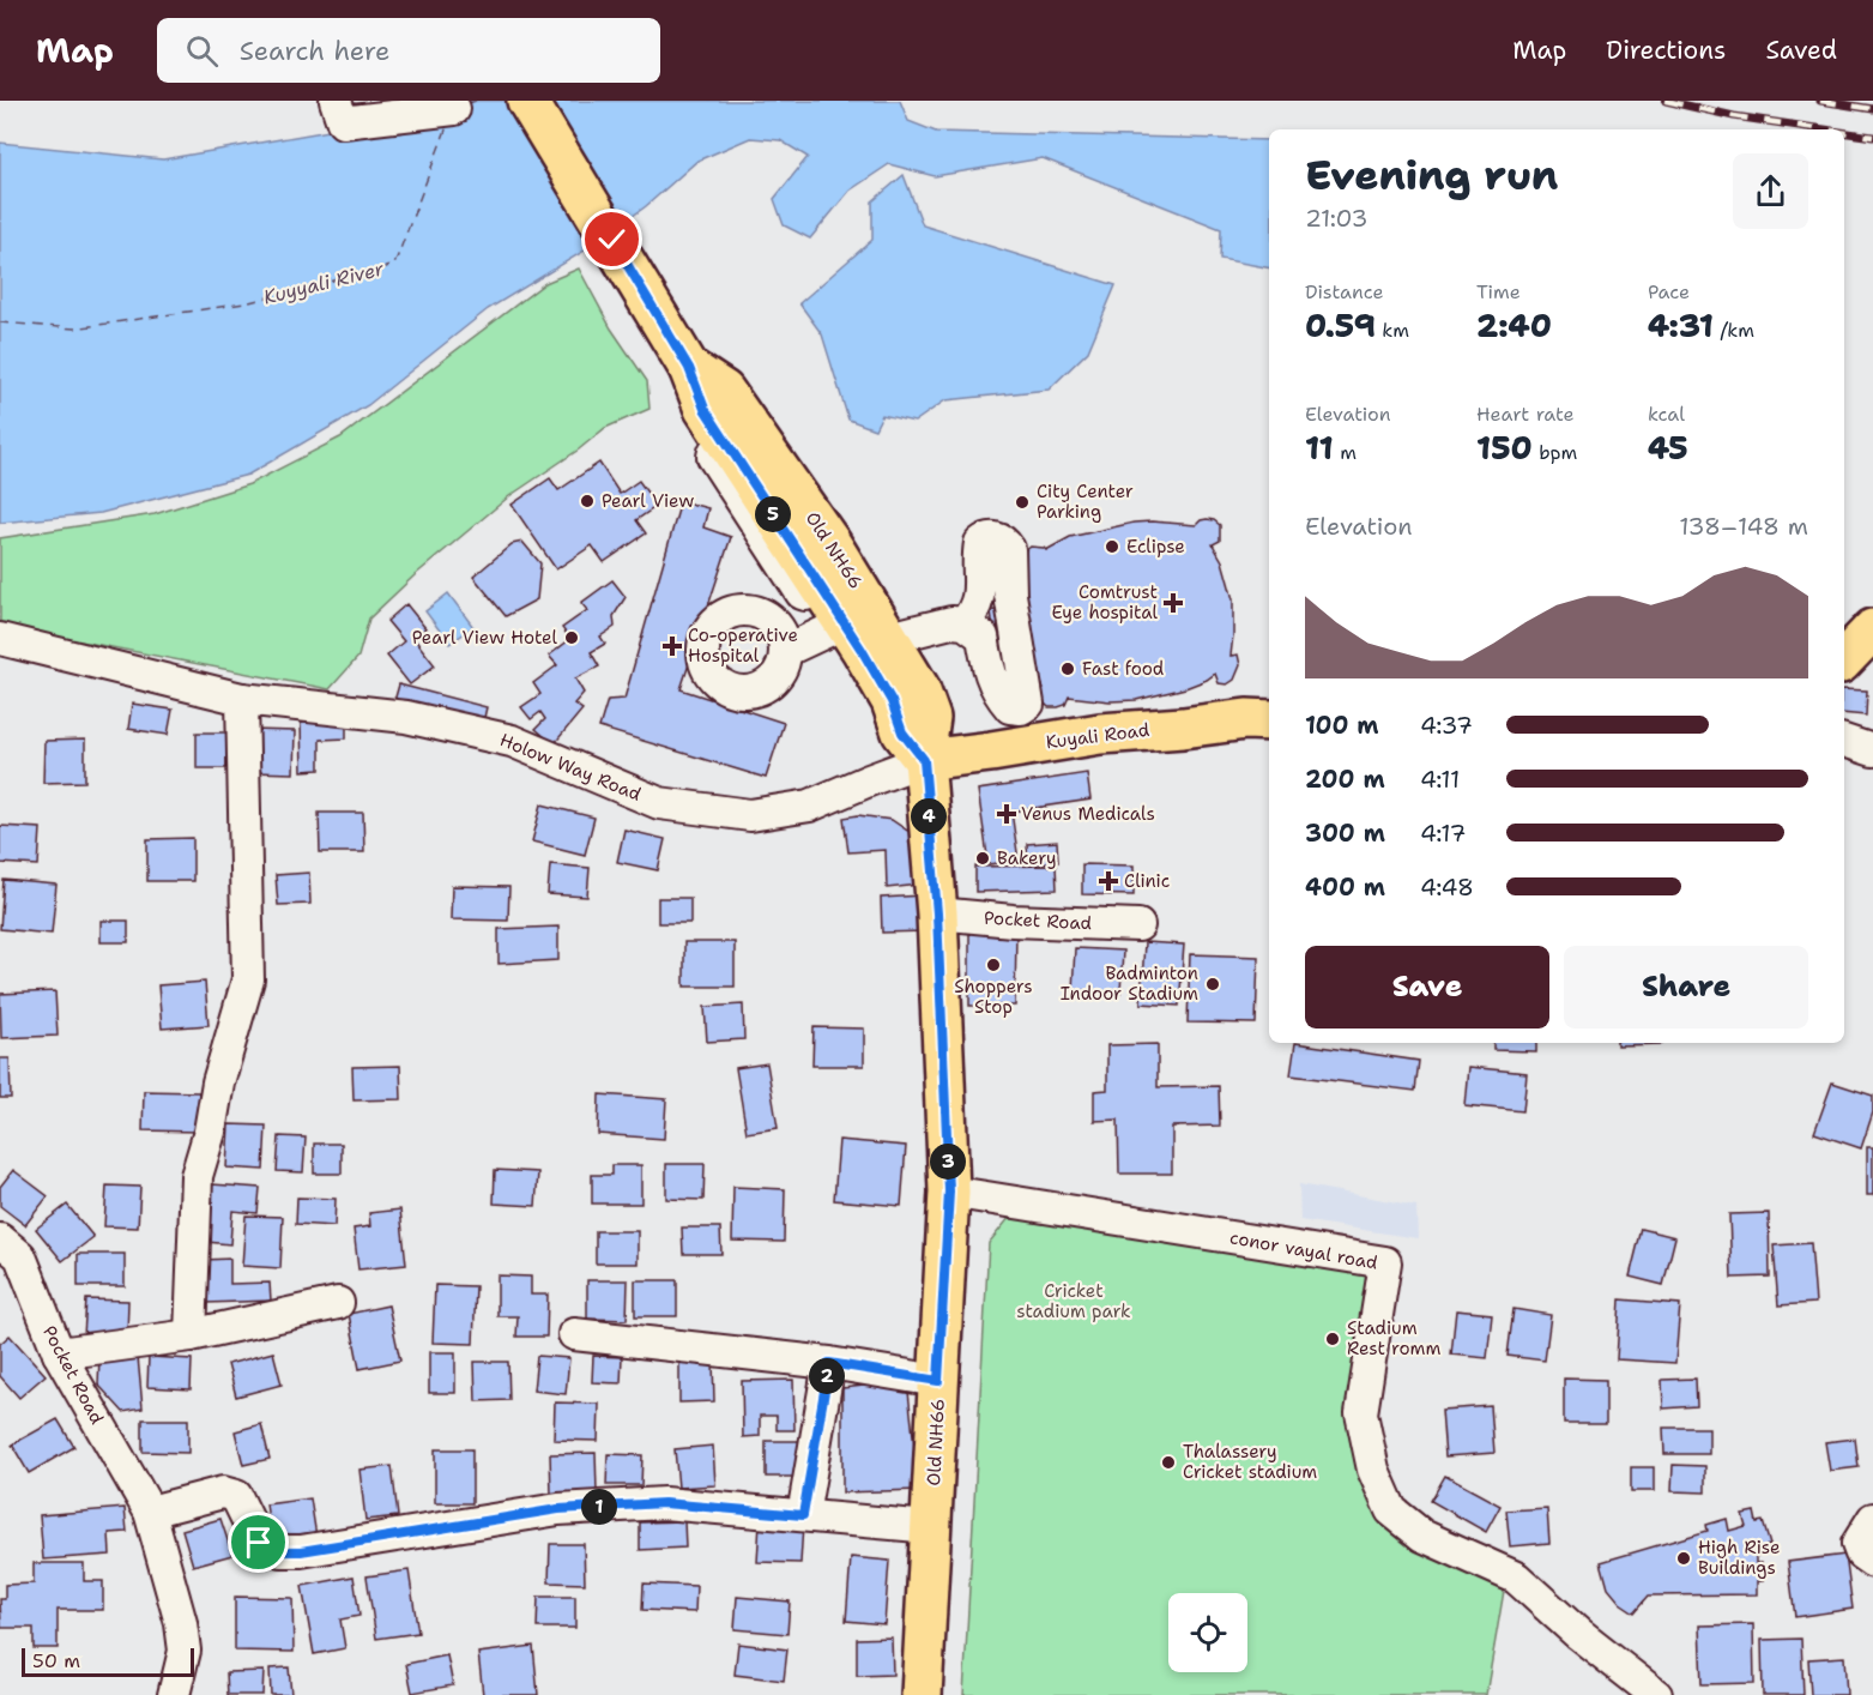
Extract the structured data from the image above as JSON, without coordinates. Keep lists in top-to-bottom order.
{
  "streets": {
    "main road": ["Old NH66", "Kuyali Road"],
    "street": ["Holow Way Road", "Pocket Road", "conor vayal road"]
  },
  "crossings": [
    ["Old NH66", "Kuyali Road"],
    ["Old NH66", "Holow Way Road"],
    ["Old NH66", "Pocket Road"],
    ["Old NH66", "conor vayal road"],
    ["Kuyali Road", "Holow Way Road"]
  ],
  "water": ["Kuyyali River"],
  "parks": ["Cricket stadium park"],
  "places": {
    "other": [
      "Pearl View",
      "City Center Parking",
      "Eclipse",
      "Pearl View Hotel",
      "Fast food",
      "Bakery",
      "Shoppers Stop",
      "Badminton Indoor Stadium",
      "Stadium Rest romm",
      "Thalassery Cricket stadium",
      "High Rise Buildings"
    ],
    "health": [
      "Comtrust Eye hospital",
      "Co-operative Hospital",
      "Venus Medicals",
      "Clinic"
    ]
  },
  "scale_bar": "50 m",
  "page": {
    "header": "Map",
    "search": "Search here",
    "nav": ["Map", "Directions", "Saved"],
    "heading": ["Evening run", "21:03"],
    "stats": [
      ["Distance", "0.59 km"],
      ["Time", "2:40"],
      ["Pace", "4:31 /km"],
      ["Elevation", "11 m"],
      ["Heart rate", "150 bpm"],
      ["kcal", "45"]
    ],
    "pins": [
      "5",
      "4",
      "3",
      "2",
      "1"
    ],
    "chart": ["Elevation", "138–148 m"],
    "list": [
      {
        "name": "100 m",
        "note": "4:37"
      },
      {
        "name": "200 m",
        "note": "4:11"
      },
      {
        "name": "300 m",
        "note": "4:17"
      },
      {
        "name": "400 m",
        "note": "4:48"
      }
    ],
    "buttons": ["Save", "Share"],
    "scale": "50 m"
  }
}
